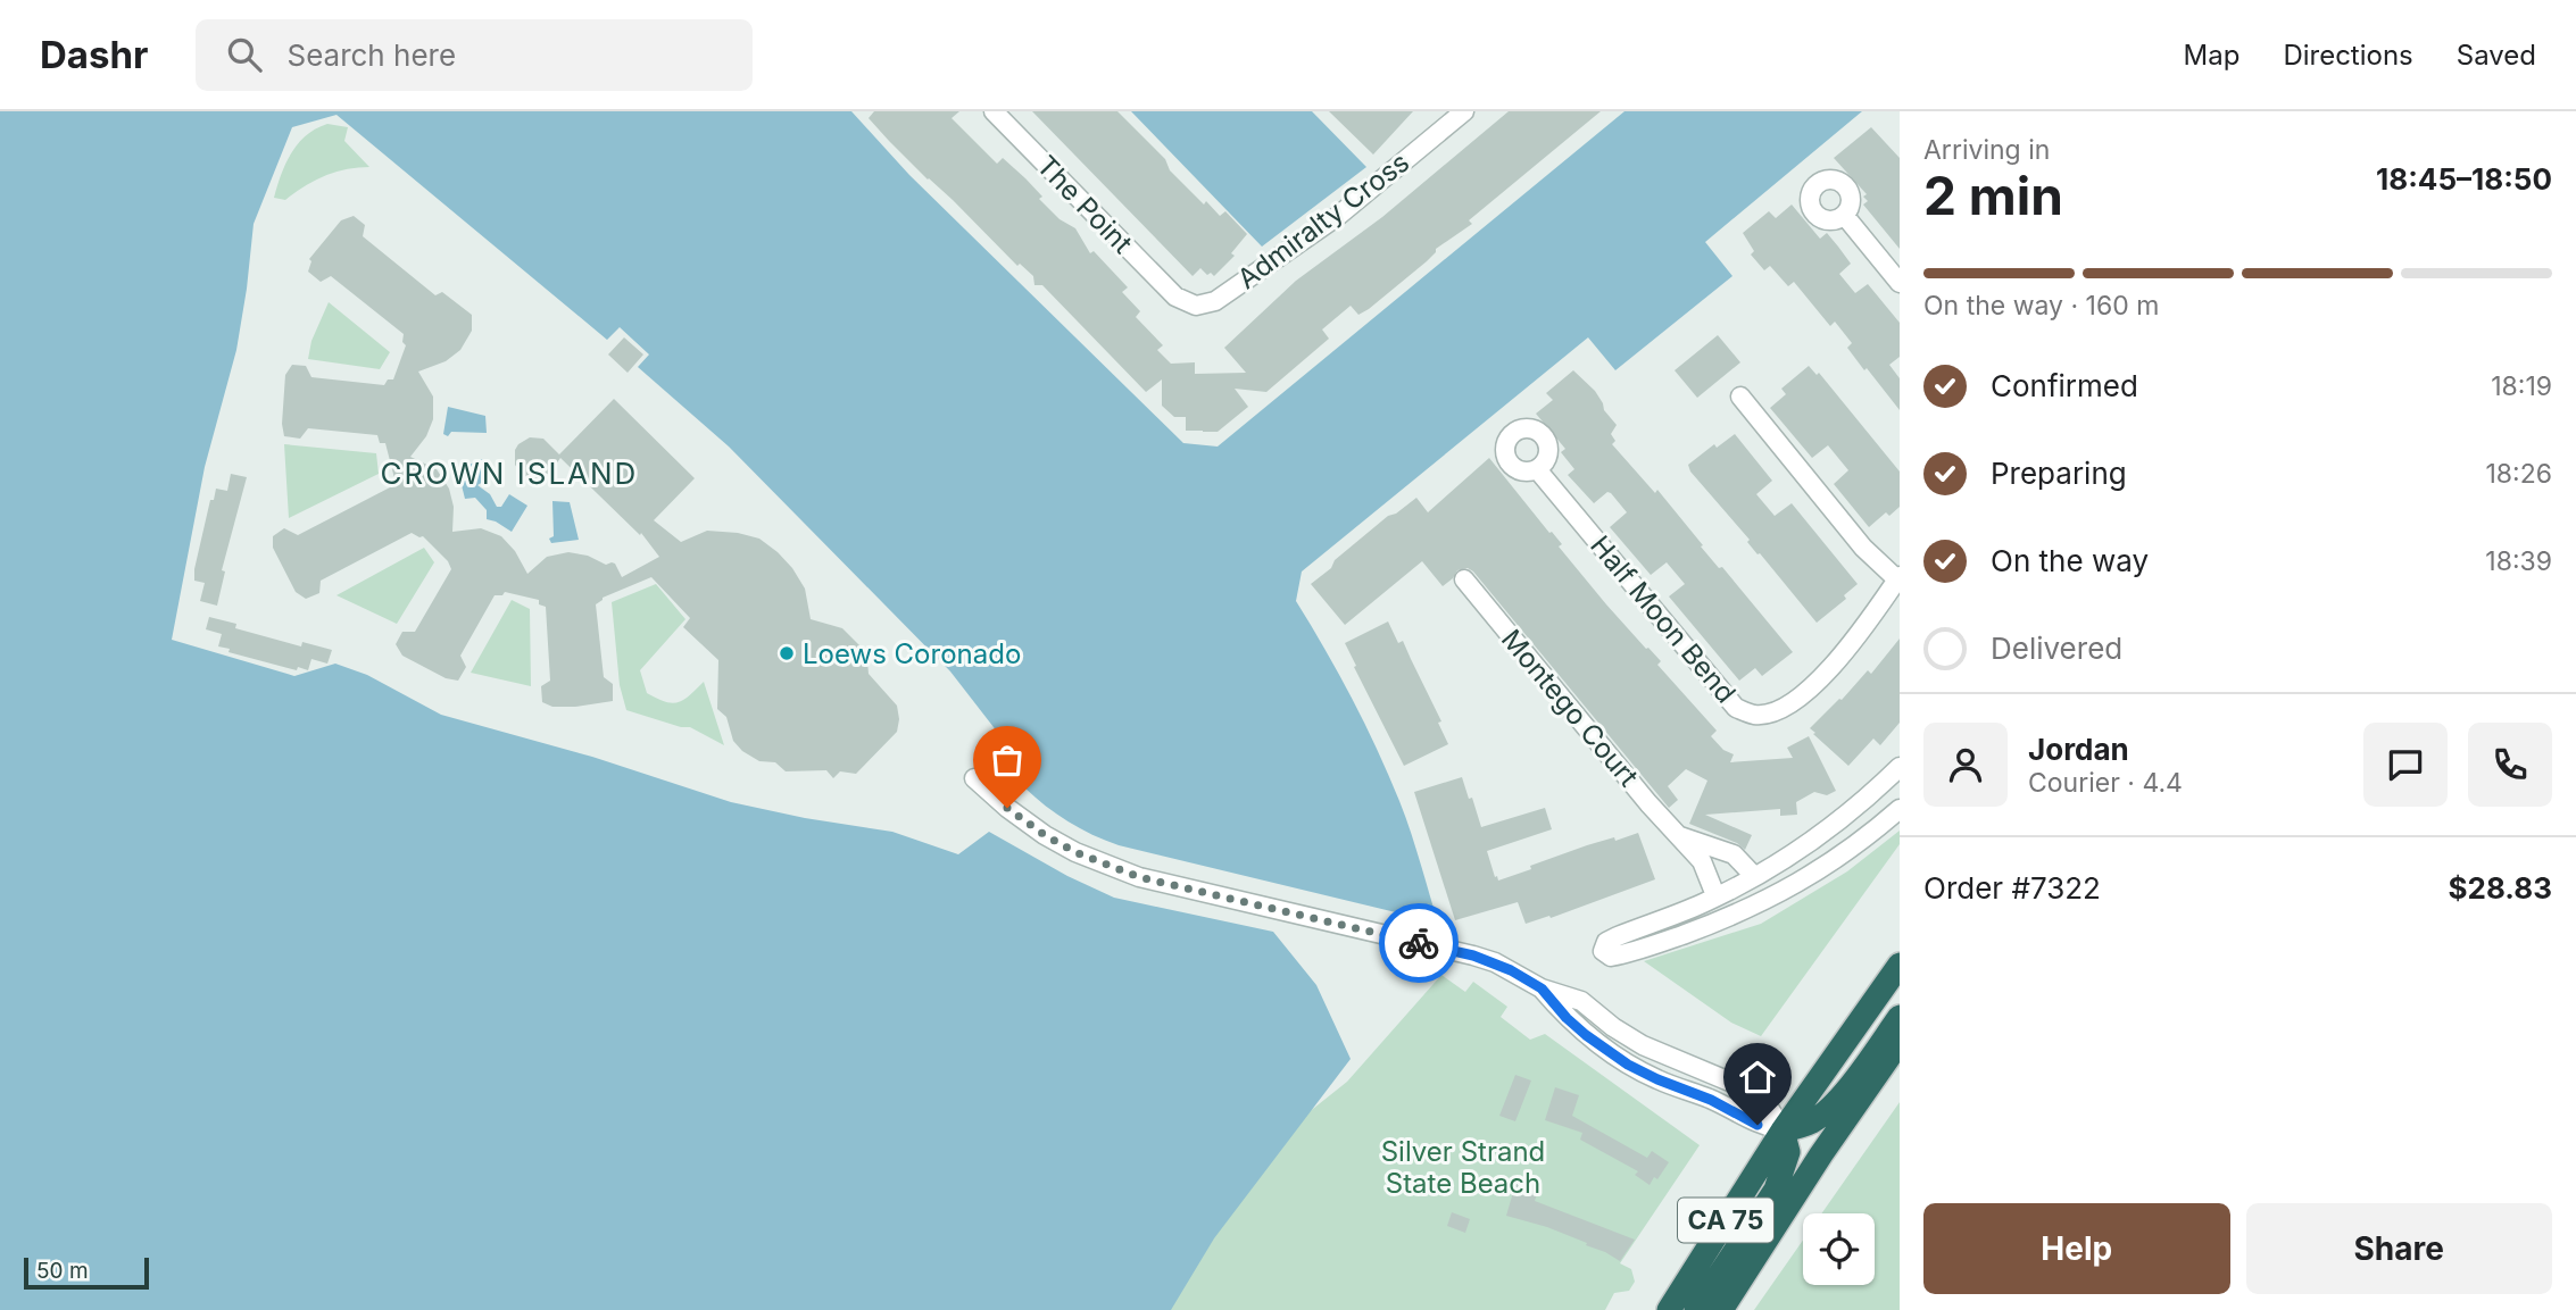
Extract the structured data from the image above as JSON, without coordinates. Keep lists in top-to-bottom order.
{
  "streets": {
    "highway": ["CA 75"],
    "street": [
      "The Point",
      "Admiralty Cross",
      "Half Moon Bend",
      "Montego Court"
    ]
  },
  "crossings": [
    ["The Point", "Admiralty Cross"]
  ],
  "districts": ["CROWN ISLAND"],
  "parks": ["Silver Strand State Beach"],
  "places": ["Loews Coronado"],
  "scale_bar": "50 m",
  "page": {
    "header": "Dashr",
    "search": "Search here",
    "nav": ["Map", "Directions", "Saved"],
    "heading": ["2 min", "Arriving in", "18:45–18:50"],
    "panel": [
      "Jordan",
      "Courier · 4.4",
      "Order #7322",
      "$28.83"
    ],
    "bar": "On the way · 160 m",
    "list": [
      ["Confirmed", "18:19"],
      ["Preparing", "18:26"],
      ["On the way", "18:39"],
      "Delivered"
    ],
    "buttons": ["Help", "Share"],
    "scale": "50 m"
  }
}
